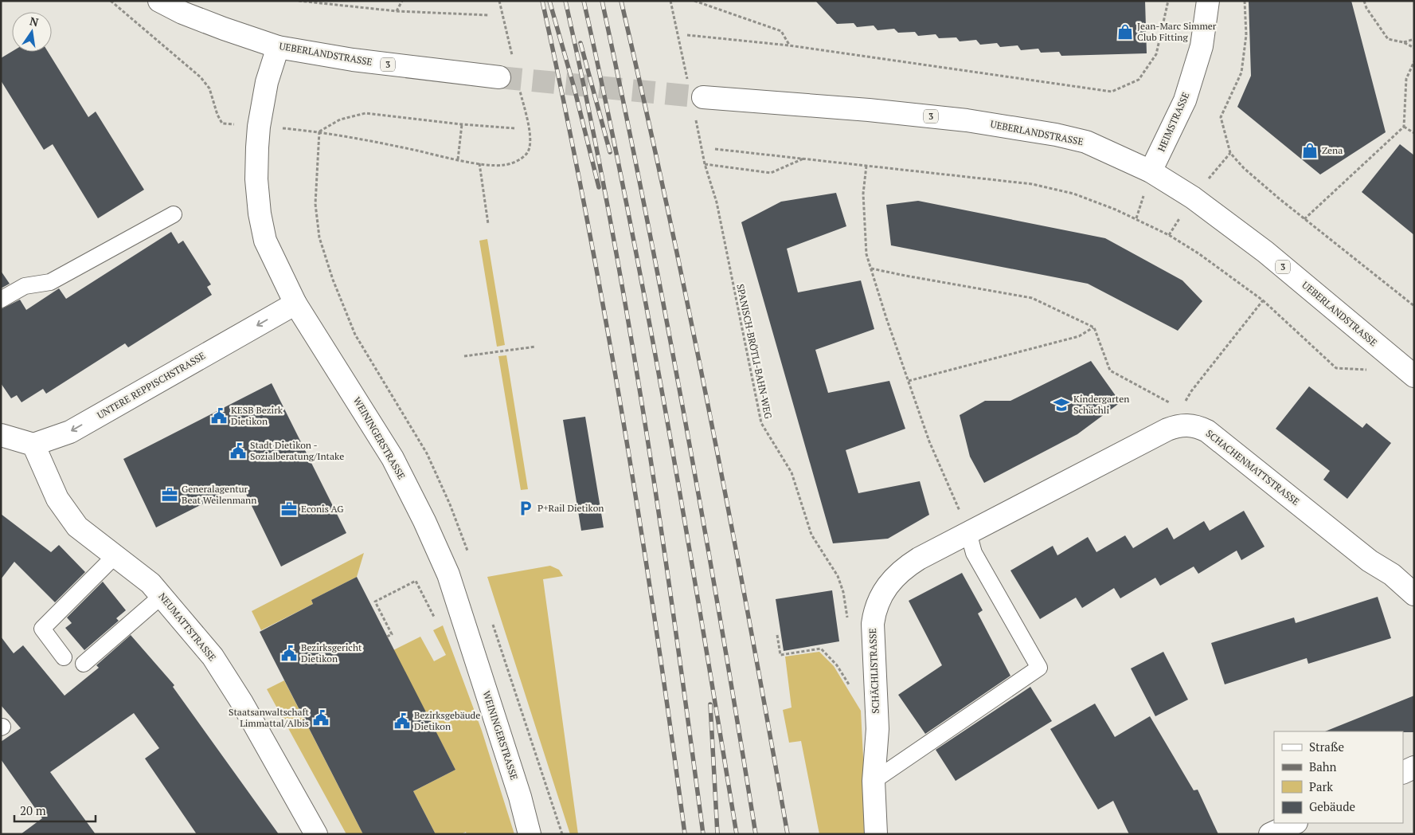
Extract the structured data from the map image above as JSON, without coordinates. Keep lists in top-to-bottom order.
{
  "streets": {
    "street": [
      "UEBERLANDSTRASSE",
      "3",
      "HEIMSTRASSE",
      "UNTERE REPPISCHSTRASSE",
      "WEININGERSTRASSE",
      "SCHACHENMATTSTRASSE",
      "NEUMATTSTRASSE",
      "SCHÄCHLISTRASSE"
    ],
    "path": ["SPANISCH-BRÖTLI-BAHN-WEG"]
  },
  "crossings": [
    ["UEBERLANDSTRASSE", "HEIMSTRASSE"],
    ["UEBERLANDSTRASSE", "WEININGERSTRASSE"],
    ["UNTERE REPPISCHSTRASSE", "WEININGERSTRASSE"],
    ["UNTERE REPPISCHSTRASSE", "NEUMATTSTRASSE"]
  ],
  "one_way": ["UNTERE REPPISCHSTRASSE"],
  "places": {
    "shop": ["Jean-Marc Simmer Club Fitting", "Zena"],
    "school or university": ["Kindergarten Schächli"],
    "public building": [
      "KESB Bezirk Dietikon",
      "Stadt Dietikon - Sozialberatung/Intake",
      "Bezirksgericht Dietikon",
      "Staatsanwaltschaft Limmattal/Albis",
      "Bezirksgebäude Dietikon"
    ],
    "office": ["Generalagentur Beat Weilenmann", "Econis AG"],
    "parking": ["P+Rail Dietikon"]
  },
  "legend": [
    "Straße",
    "Bahn",
    "Park",
    "Gebäude"
  ],
  "scale_bar": "20 m",
  "north": "top"
}
